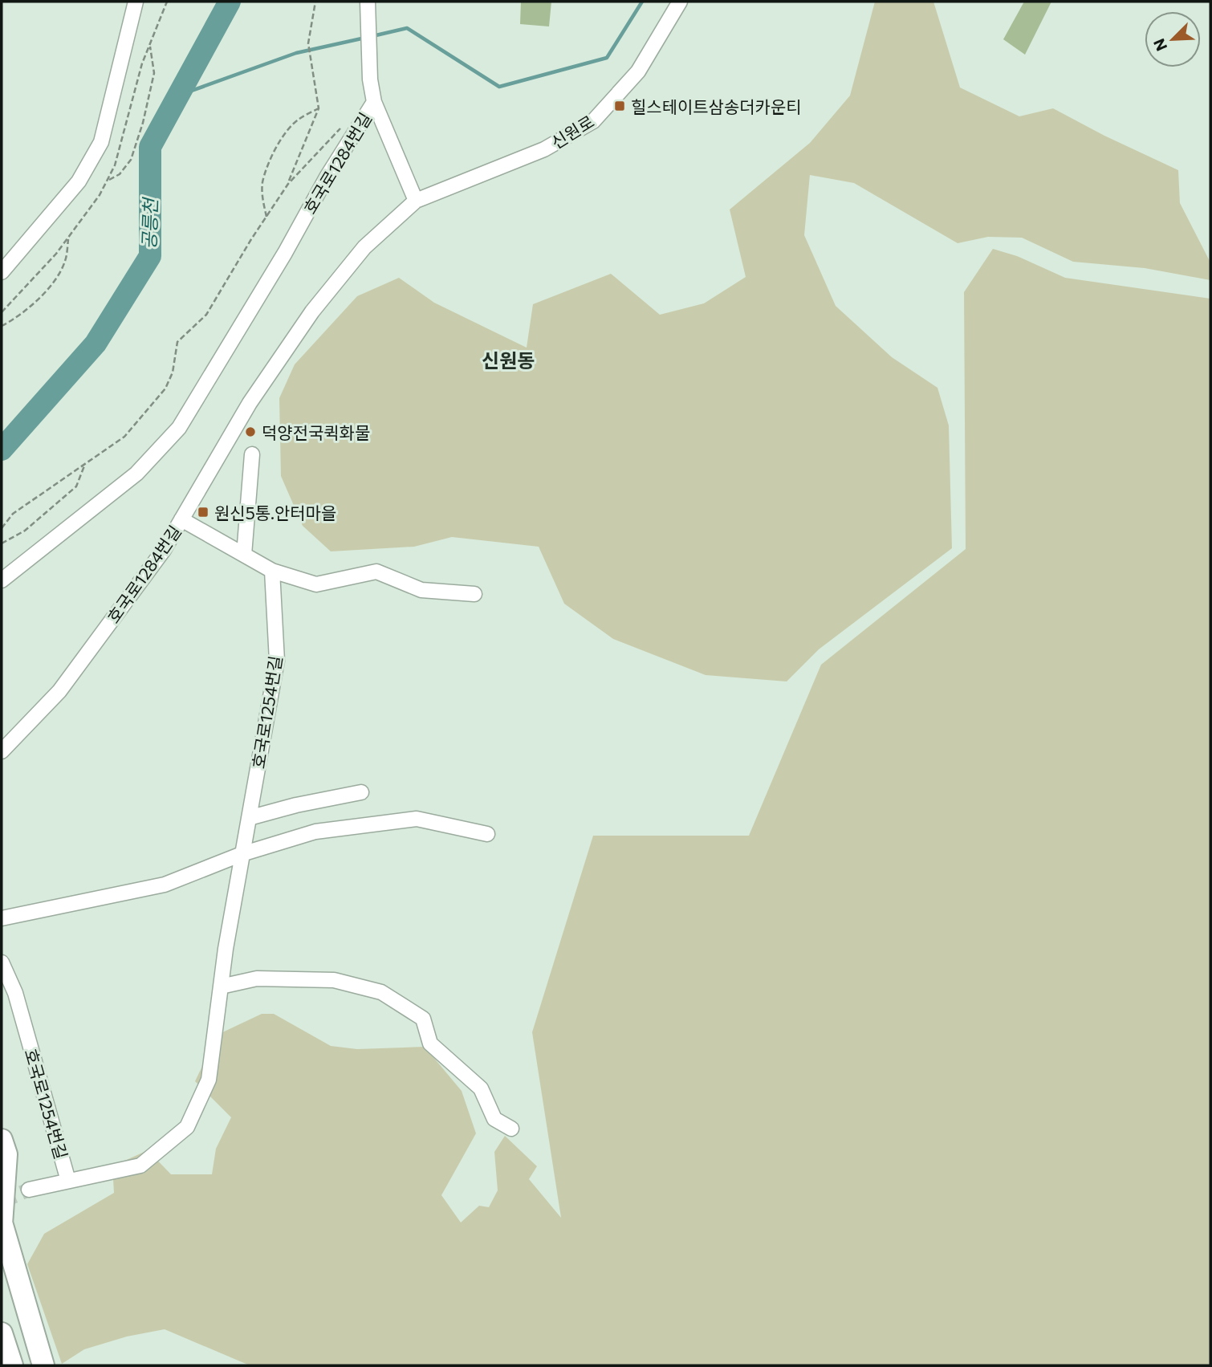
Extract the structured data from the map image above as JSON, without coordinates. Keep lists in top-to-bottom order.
{
  "streets": {
    "street": ["신원로", "호국로1284번길", "호국로1254번길"]
  },
  "crossings": [
    ["신원로", "호국로1284번길"]
  ],
  "districts": ["신원동"],
  "water": ["공릉천"],
  "places": {
    "transit": ["힐스테이트삼송더카운티", "원신5통.안터마을"],
    "other": ["덕양전국퀵화물"]
  },
  "north": "bottom left"
}
